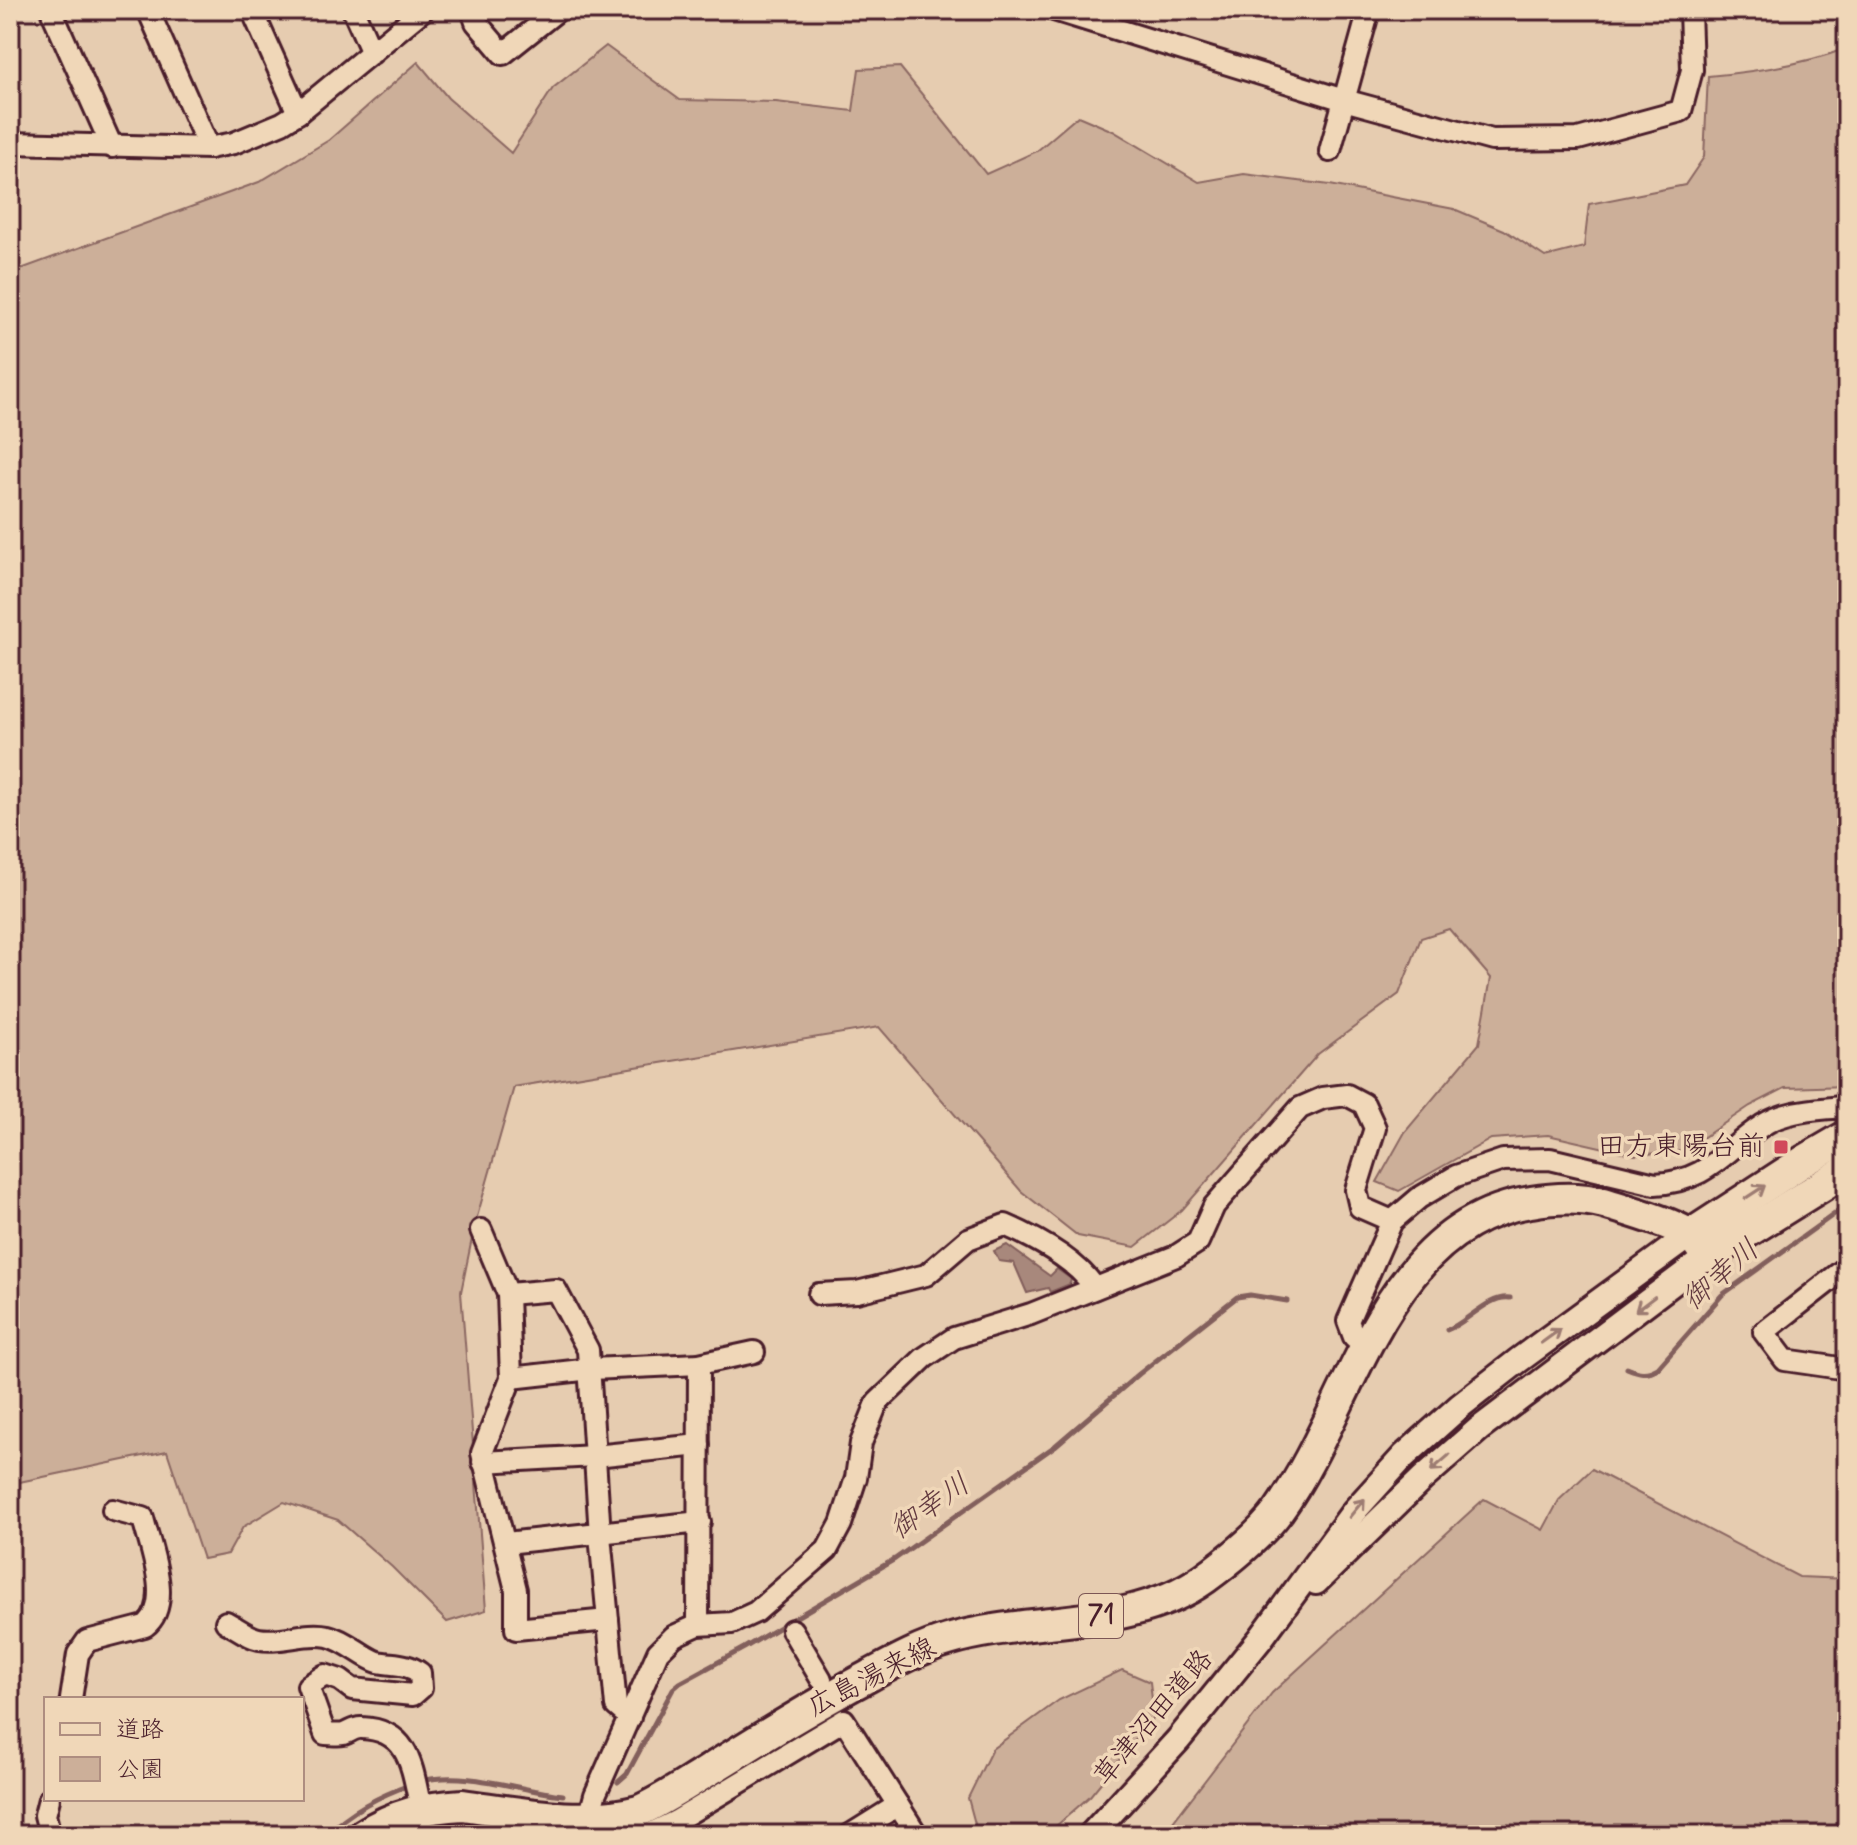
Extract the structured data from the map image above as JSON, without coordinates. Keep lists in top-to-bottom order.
{
  "streets": {
    "main road": ["71", "広島湯来線"],
    "street": ["草津沼田道路"]
  },
  "crossings": [
    ["広島湯来線", "草津沼田道路"]
  ],
  "water": ["御幸川"],
  "places": {
    "transit": ["田方東陽台前"]
  },
  "legend": ["道路", "公園"]
}
